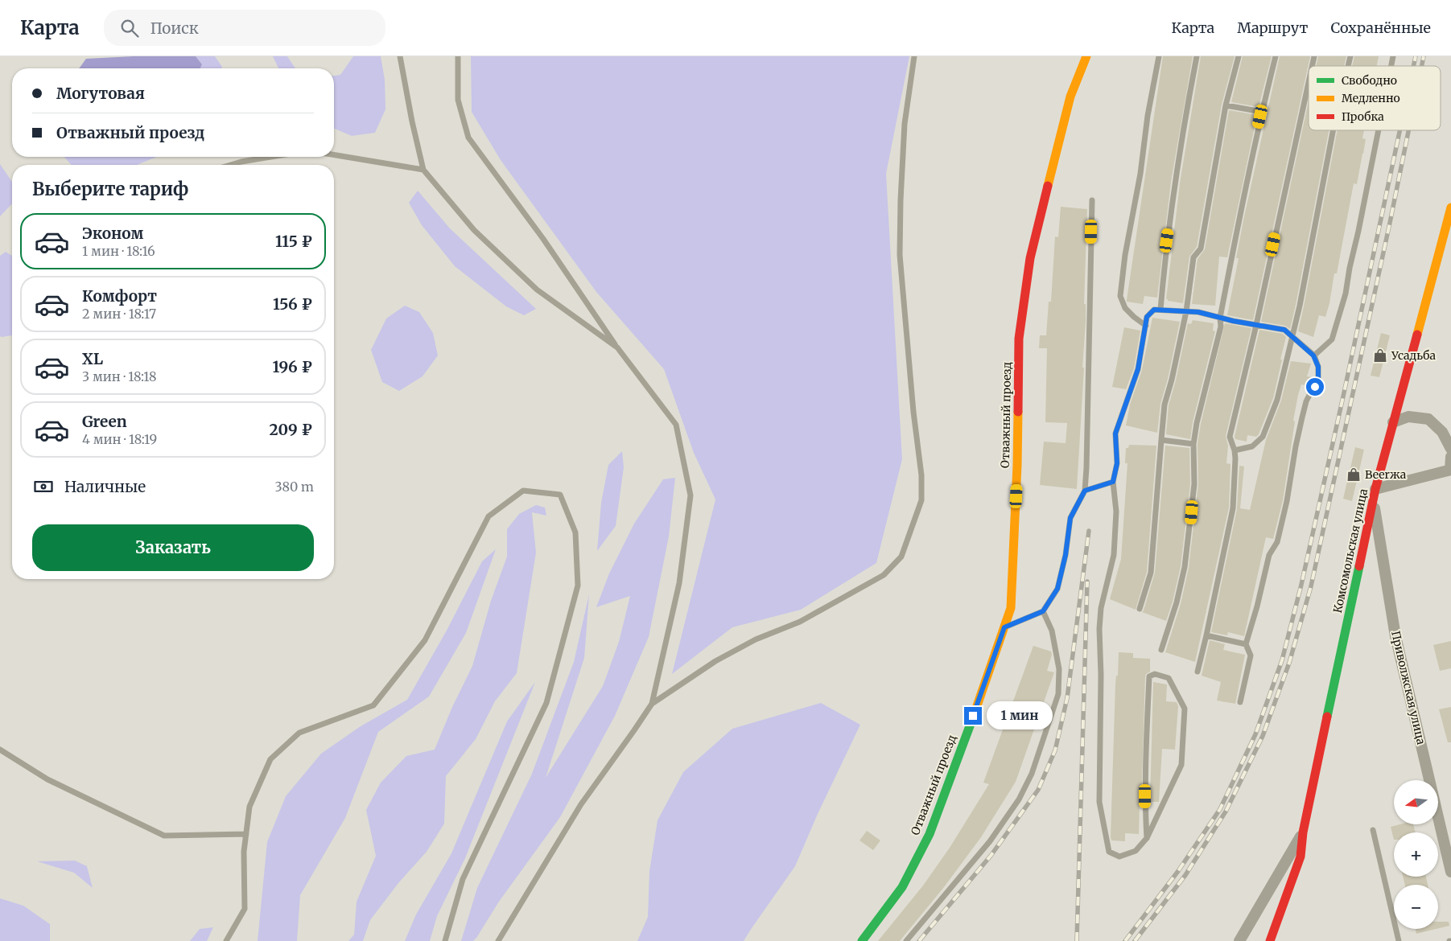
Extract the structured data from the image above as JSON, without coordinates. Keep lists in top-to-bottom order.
{
  "streets": {
    "street": ["Отважный проезд", "Комсомольская улица", "Приволжская улица"]
  },
  "crossings": [
    ["Комсомольская улица", "Приволжская улица"]
  ],
  "places": {
    "shop": ["Усадьба", "Beerжа"]
  },
  "legend": ["Свободно", "Медленно", "Пробка"],
  "north": "left",
  "page": {
    "header": "Карта",
    "search": "Поиск",
    "nav": ["Карта", "Маршрут", "Сохранённые"],
    "banner": ["Могутовая", "Отважный проезд"],
    "heading": "Выберите тариф",
    "list": [
      {
        "name": "Эконом",
        "note": "1 мин · 18:16",
        "value": "115 ₽"
      },
      {
        "name": "Комфорт",
        "note": "2 мин · 18:17",
        "value": "156 ₽"
      },
      {
        "name": "XL",
        "note": "3 мин · 18:18",
        "value": "196 ₽"
      },
      {
        "name": "Green",
        "note": "4 мин · 18:19",
        "value": "209 ₽"
      }
    ],
    "pay": ["Наличные", "380 m"],
    "buttons": "Заказать",
    "bubble": "1 мин",
    "map_buttons": ["+", "−"]
  }
}
